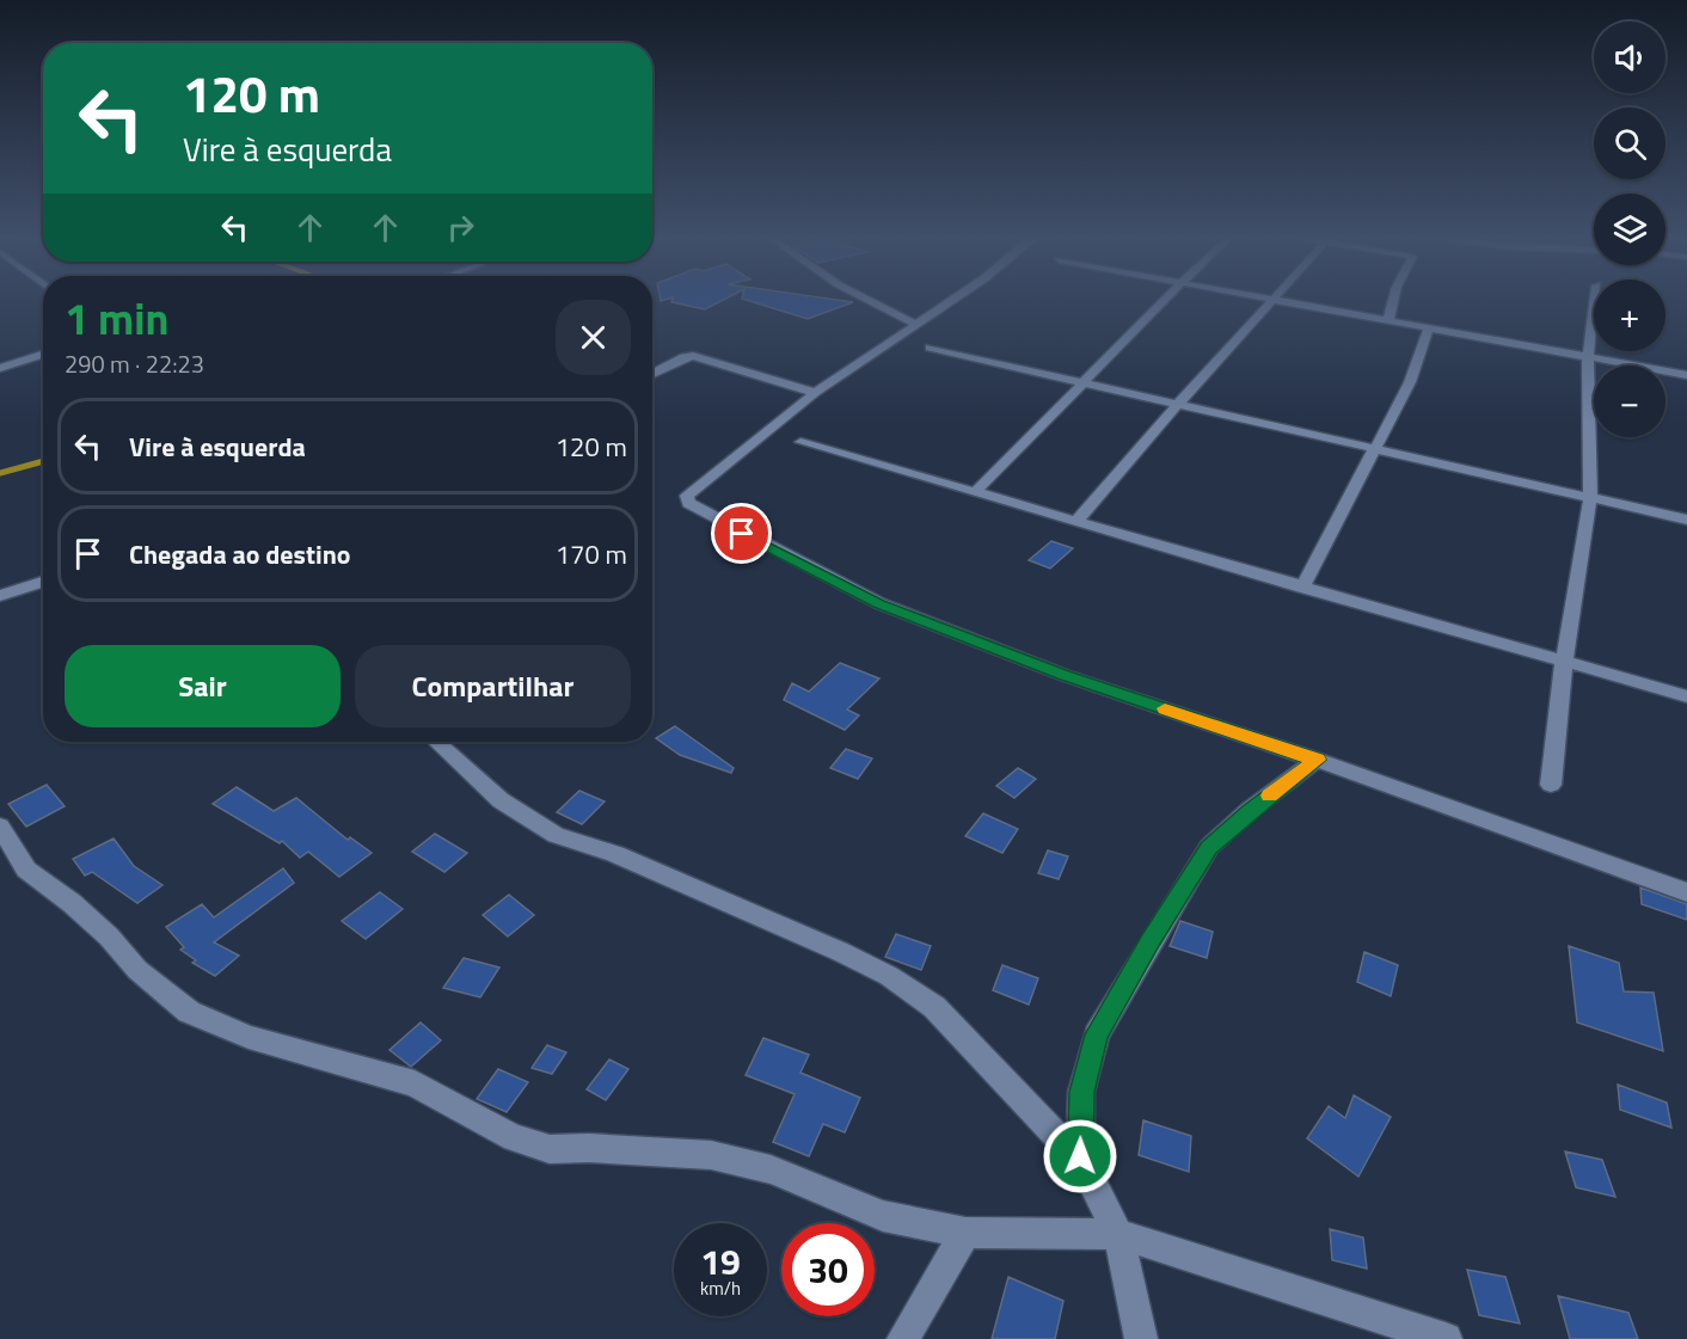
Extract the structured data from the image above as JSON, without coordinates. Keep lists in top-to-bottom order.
{
  "page": {
    "map_buttons": ["+", "−"],
    "turn": ["120 m", "Vire à esquerda"],
    "heading": ["1 min", "290 m · 22:23"],
    "list": [
      {
        "name": "Vire à esquerda",
        "value": "120 m"
      },
      {
        "name": "Chegada ao destino",
        "value": "170 m"
      }
    ],
    "buttons": ["Sair", "Compartilhar"],
    "speed": "19 km/h",
    "limit": "30"
  }
}
